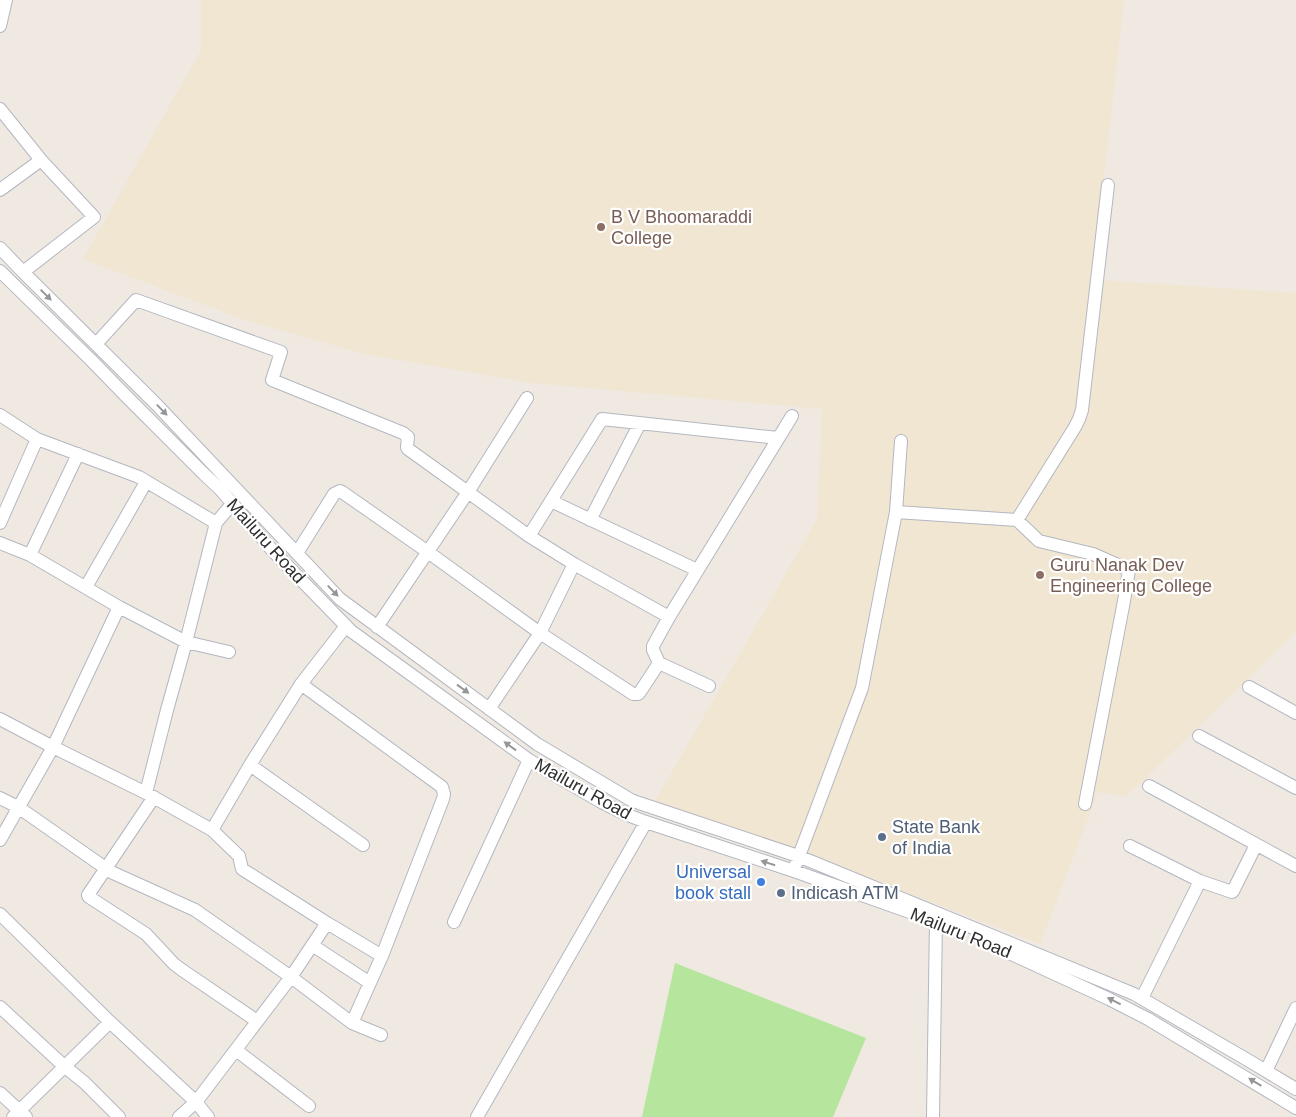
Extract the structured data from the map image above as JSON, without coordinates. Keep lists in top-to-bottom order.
{
  "streets": {
    "street": ["Mailuru Road"]
  },
  "places": [
    "B V Bhoomaraddi College",
    "Guru Nanak Dev Engineering College",
    "State Bank of India",
    "Universal book stall",
    "Indicash ATM"
  ]
}
